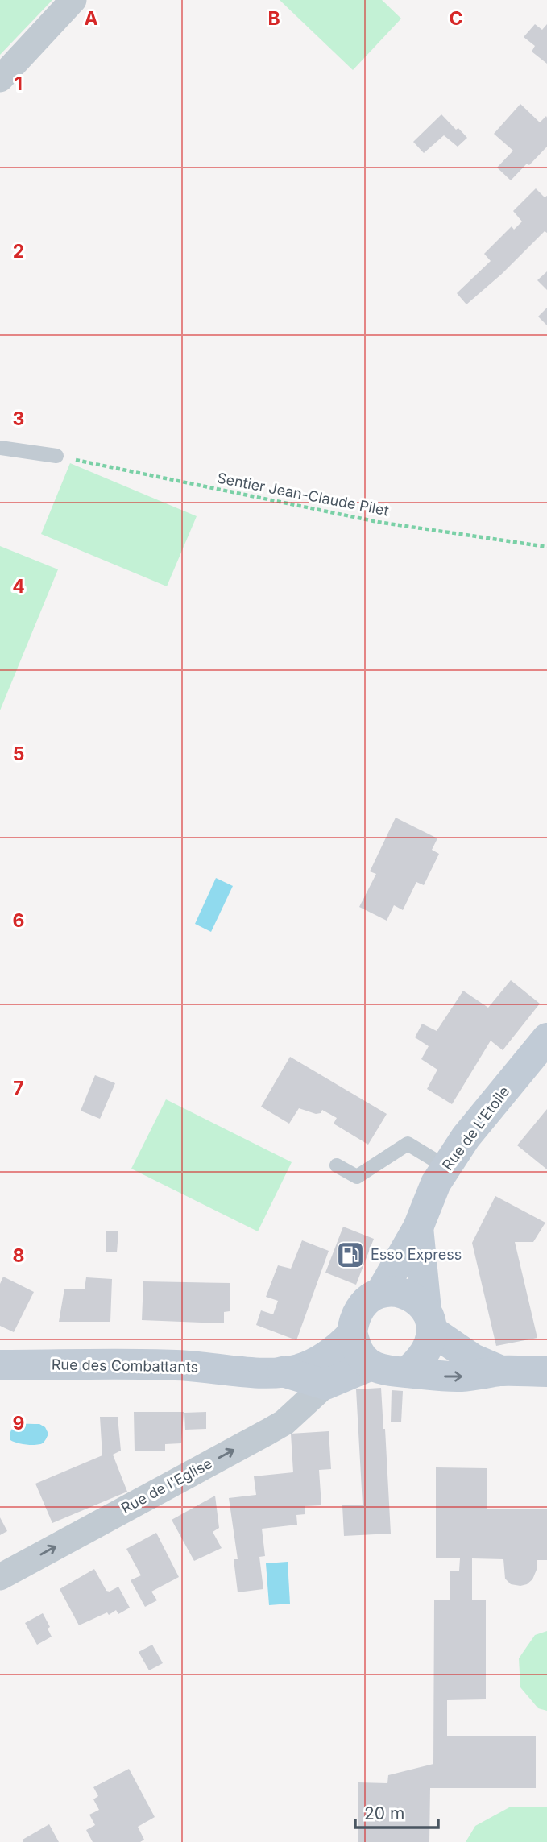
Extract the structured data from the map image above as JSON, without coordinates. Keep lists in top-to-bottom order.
{
  "streets": {
    "street": ["Rue de L'Etoile", "Rue des Combattants", "Rue de l'Eglise"],
    "path": ["Sentier Jean-Claude Pilet"]
  },
  "crossings": [
    ["Rue de L'Etoile", "Rue des Combattants"],
    ["Rue des Combattants", "Rue de l'Eglise"]
  ],
  "one_way": ["Rue de l'Eglise"],
  "places": {
    "fuel station": ["Esso Express"]
  },
  "scale_bar": "20 m",
  "grid": {
    "columns": ["A", "B", "C"],
    "rows": [
      "1",
      "2",
      "3",
      "4",
      "5",
      "6",
      "7",
      "8",
      "9"
    ]
  }
}
